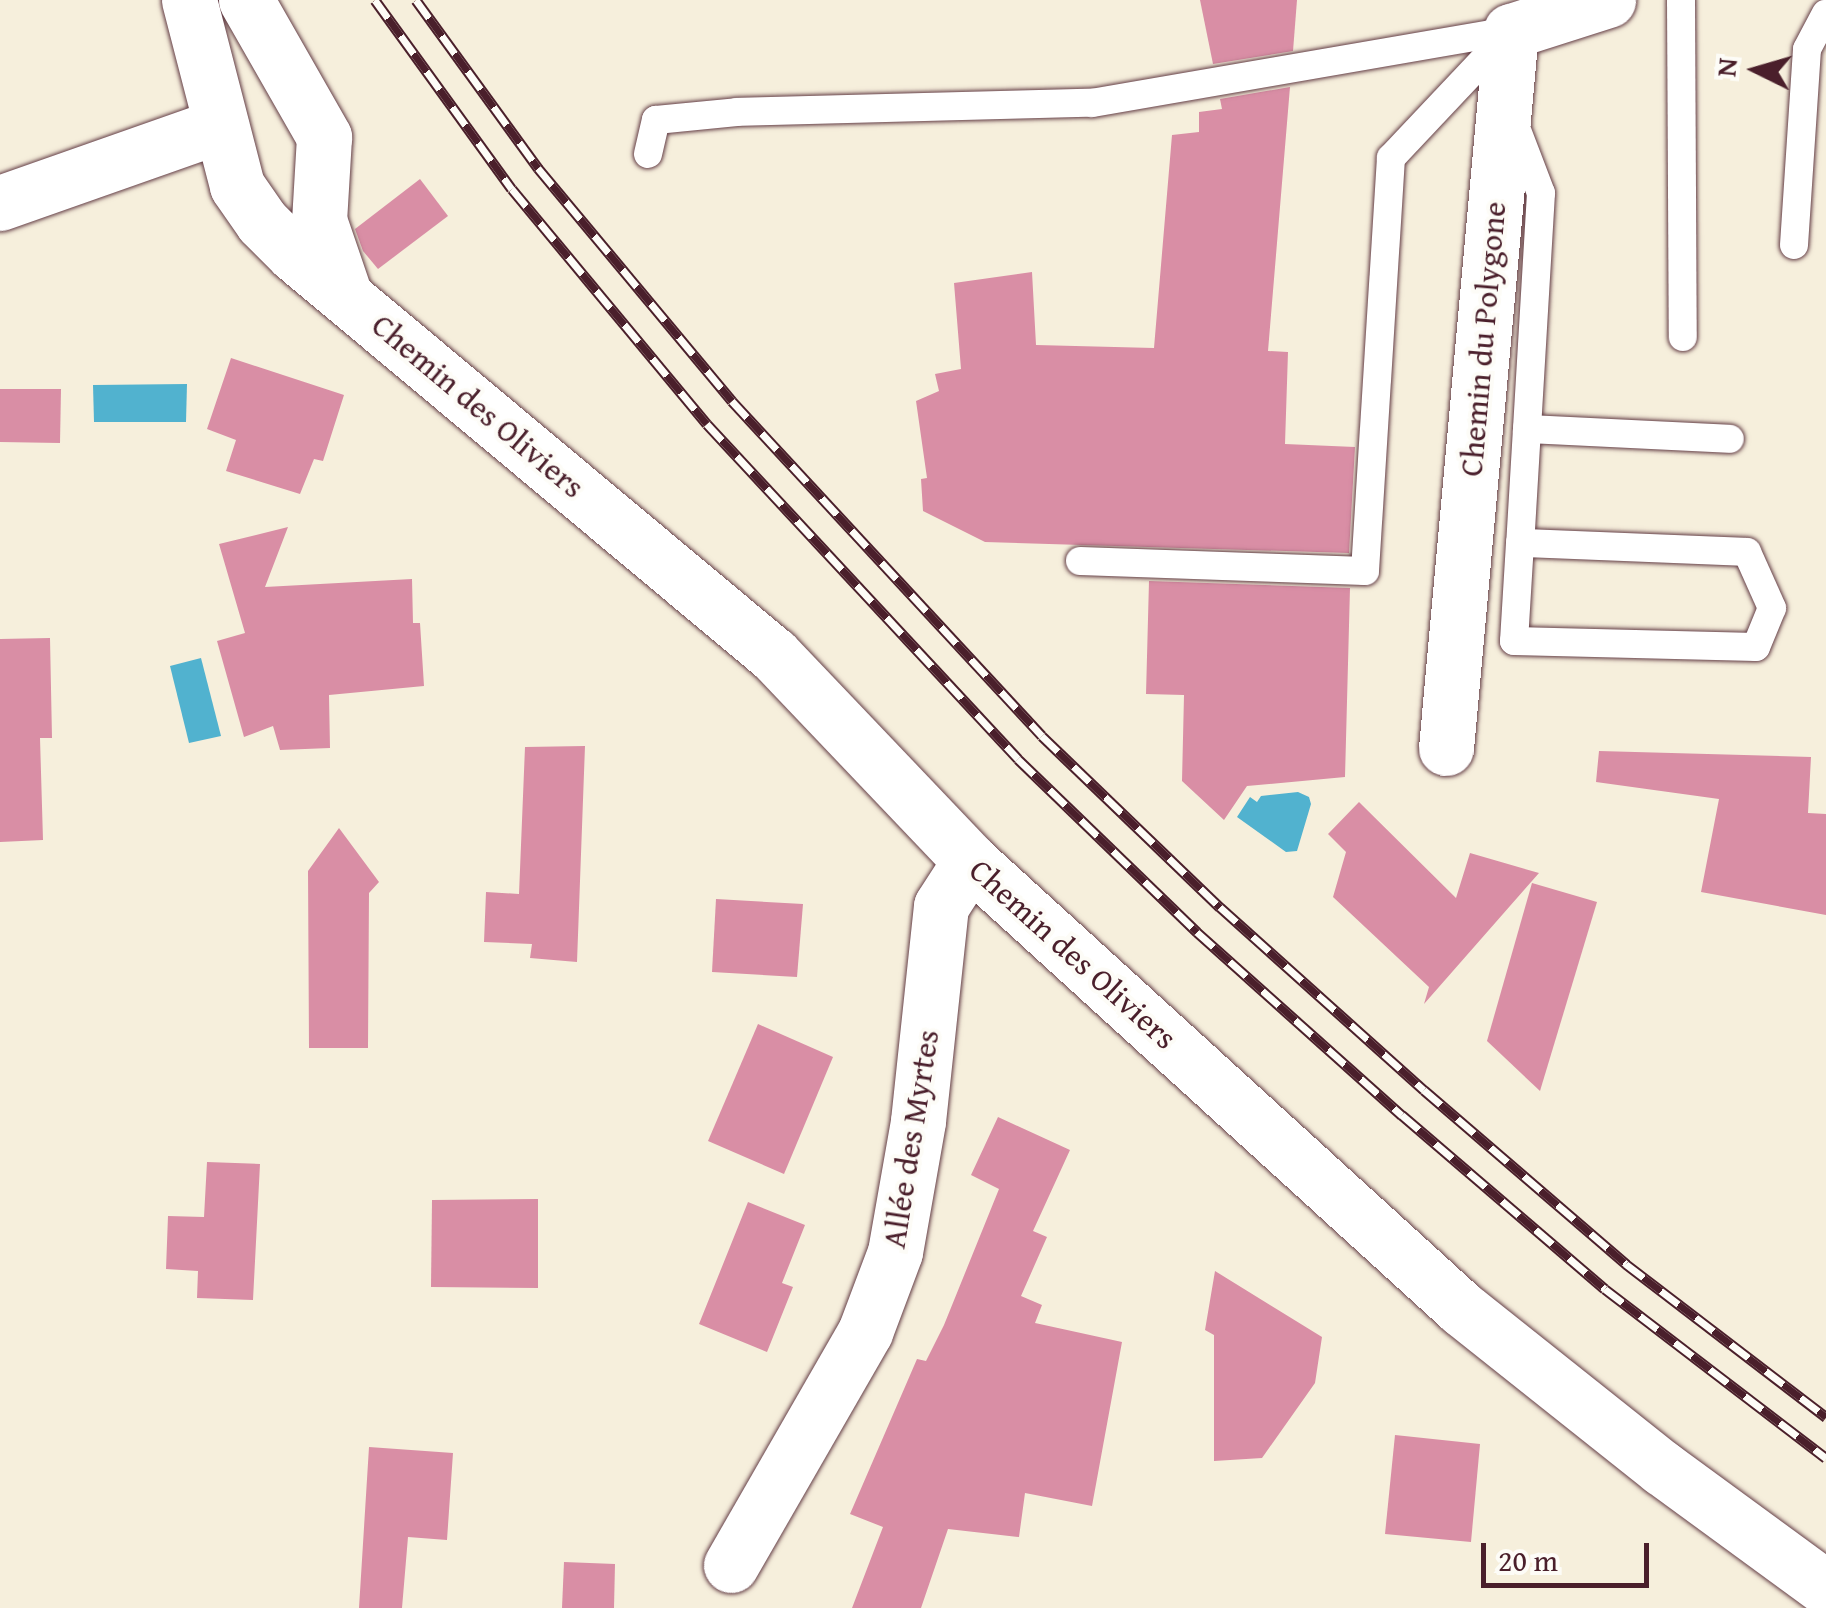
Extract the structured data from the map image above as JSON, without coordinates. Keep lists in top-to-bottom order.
{
  "streets": {
    "street": ["Chemin du Polygone", "Chemin des Oliviers", "Allée des Myrtes"]
  },
  "crossings": [
    ["Chemin des Oliviers", "Allée des Myrtes"]
  ],
  "scale_bar": "20 m",
  "north": "left"
}
